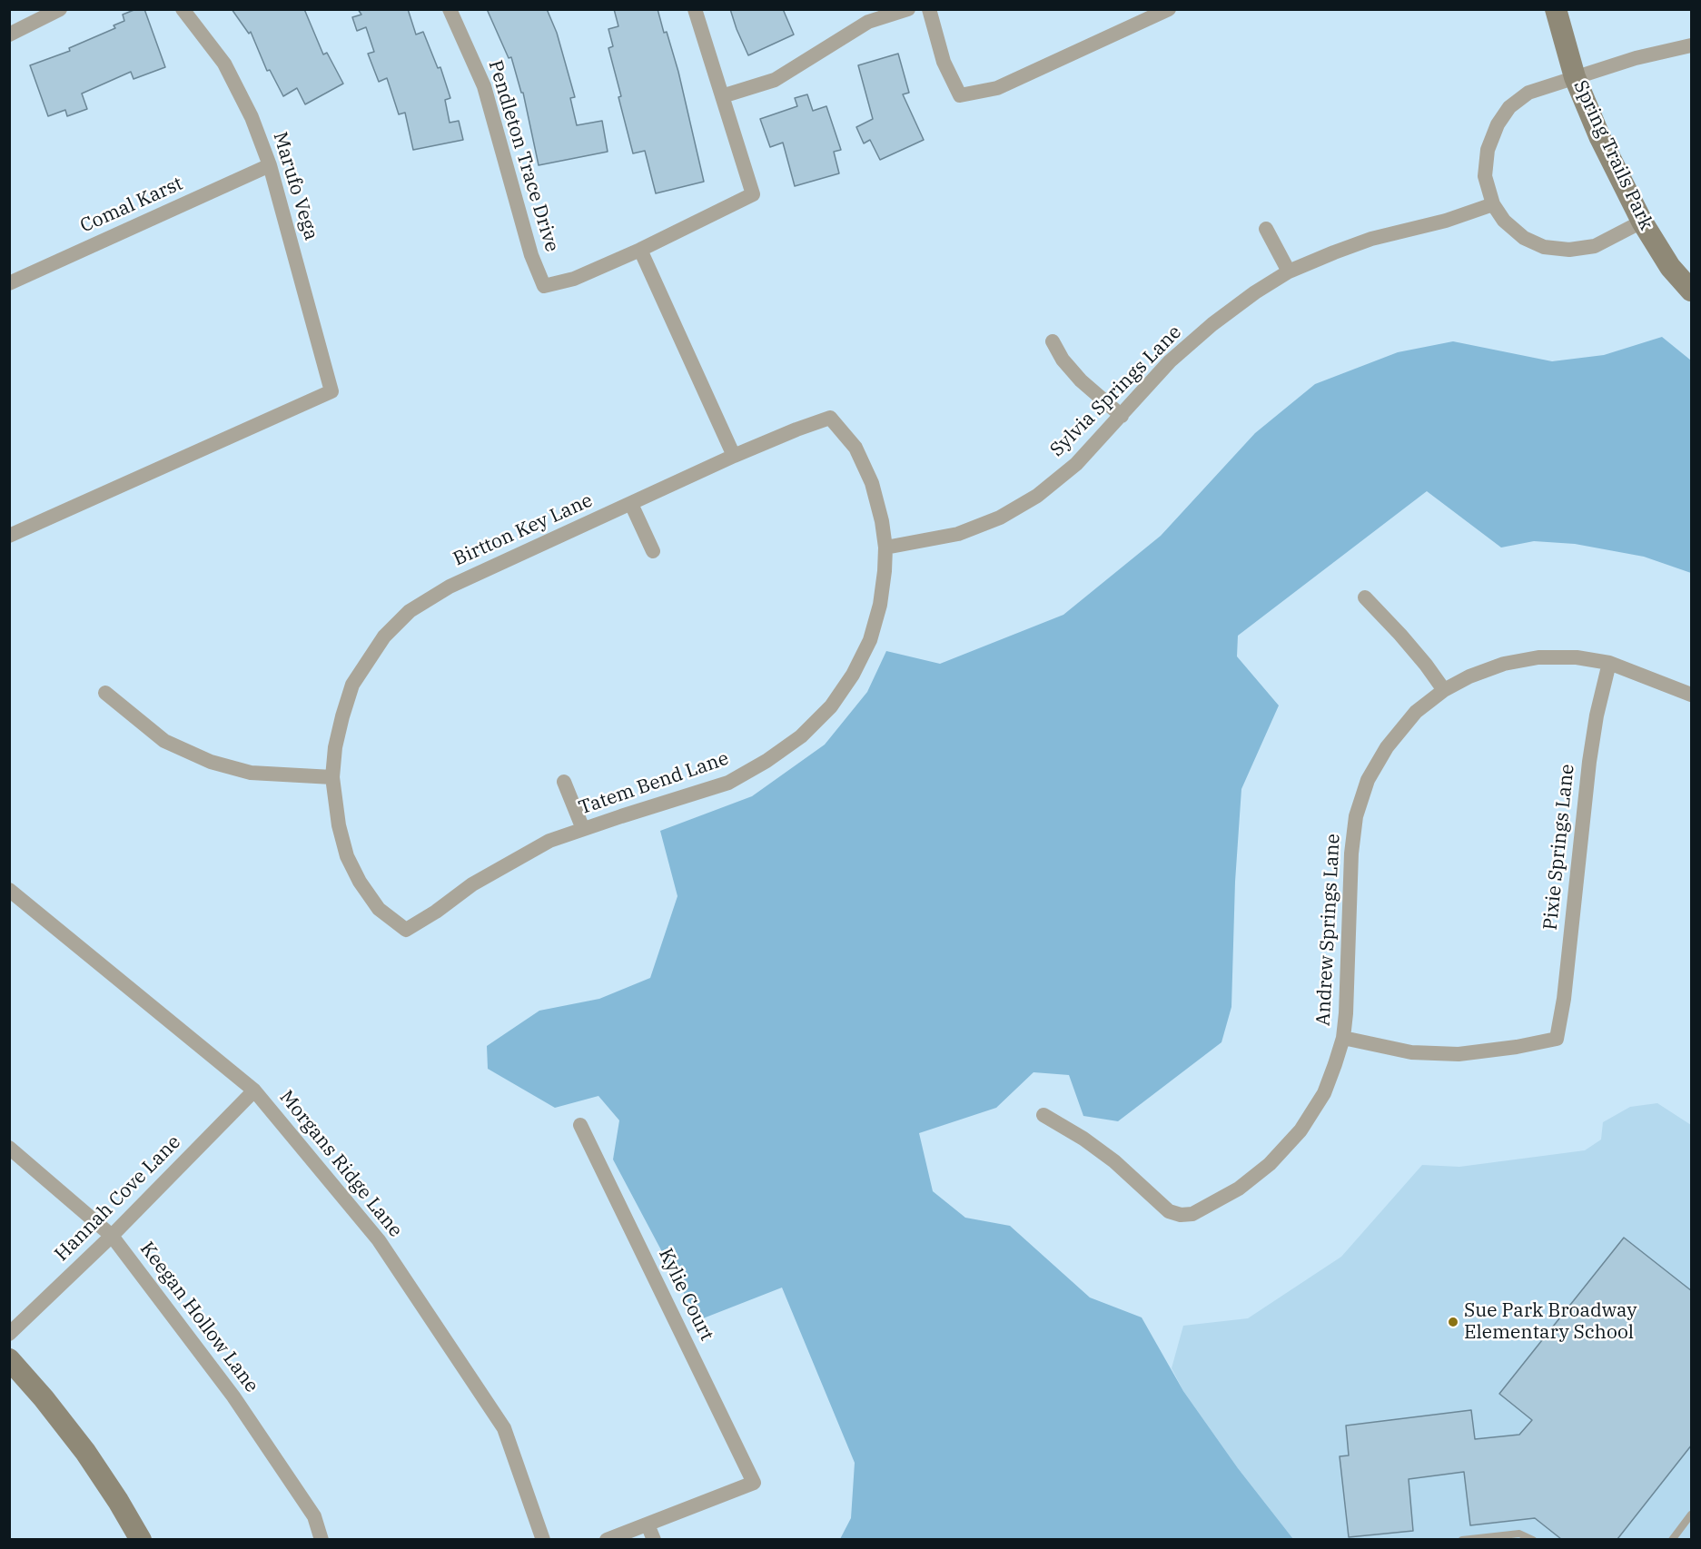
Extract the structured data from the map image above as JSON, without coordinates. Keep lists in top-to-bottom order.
{
  "streets": {
    "street": [
      "Spring Trails Park",
      "Pendleton Trace Drive",
      "Marufo Vega",
      "Comal Karst",
      "Sylvia Springs Lane",
      "Birtton Key Lane",
      "Tatem Bend Lane",
      "Pixie Springs Lane",
      "Andrew Springs Lane",
      "Morgans Ridge Lane",
      "Hannah Cove Lane",
      "Kylie Court",
      "Keegan Hollow Lane"
    ]
  },
  "crossings": [
    ["Marufo Vega", "Comal Karst"],
    ["Sylvia Springs Lane", "Tatem Bend Lane"],
    ["Birtton Key Lane", "Tatem Bend Lane"],
    ["Pixie Springs Lane", "Andrew Springs Lane"],
    ["Morgans Ridge Lane", "Hannah Cove Lane"],
    ["Hannah Cove Lane", "Keegan Hollow Lane"]
  ],
  "places": ["Sue Park Broadway Elementary School"]
}
